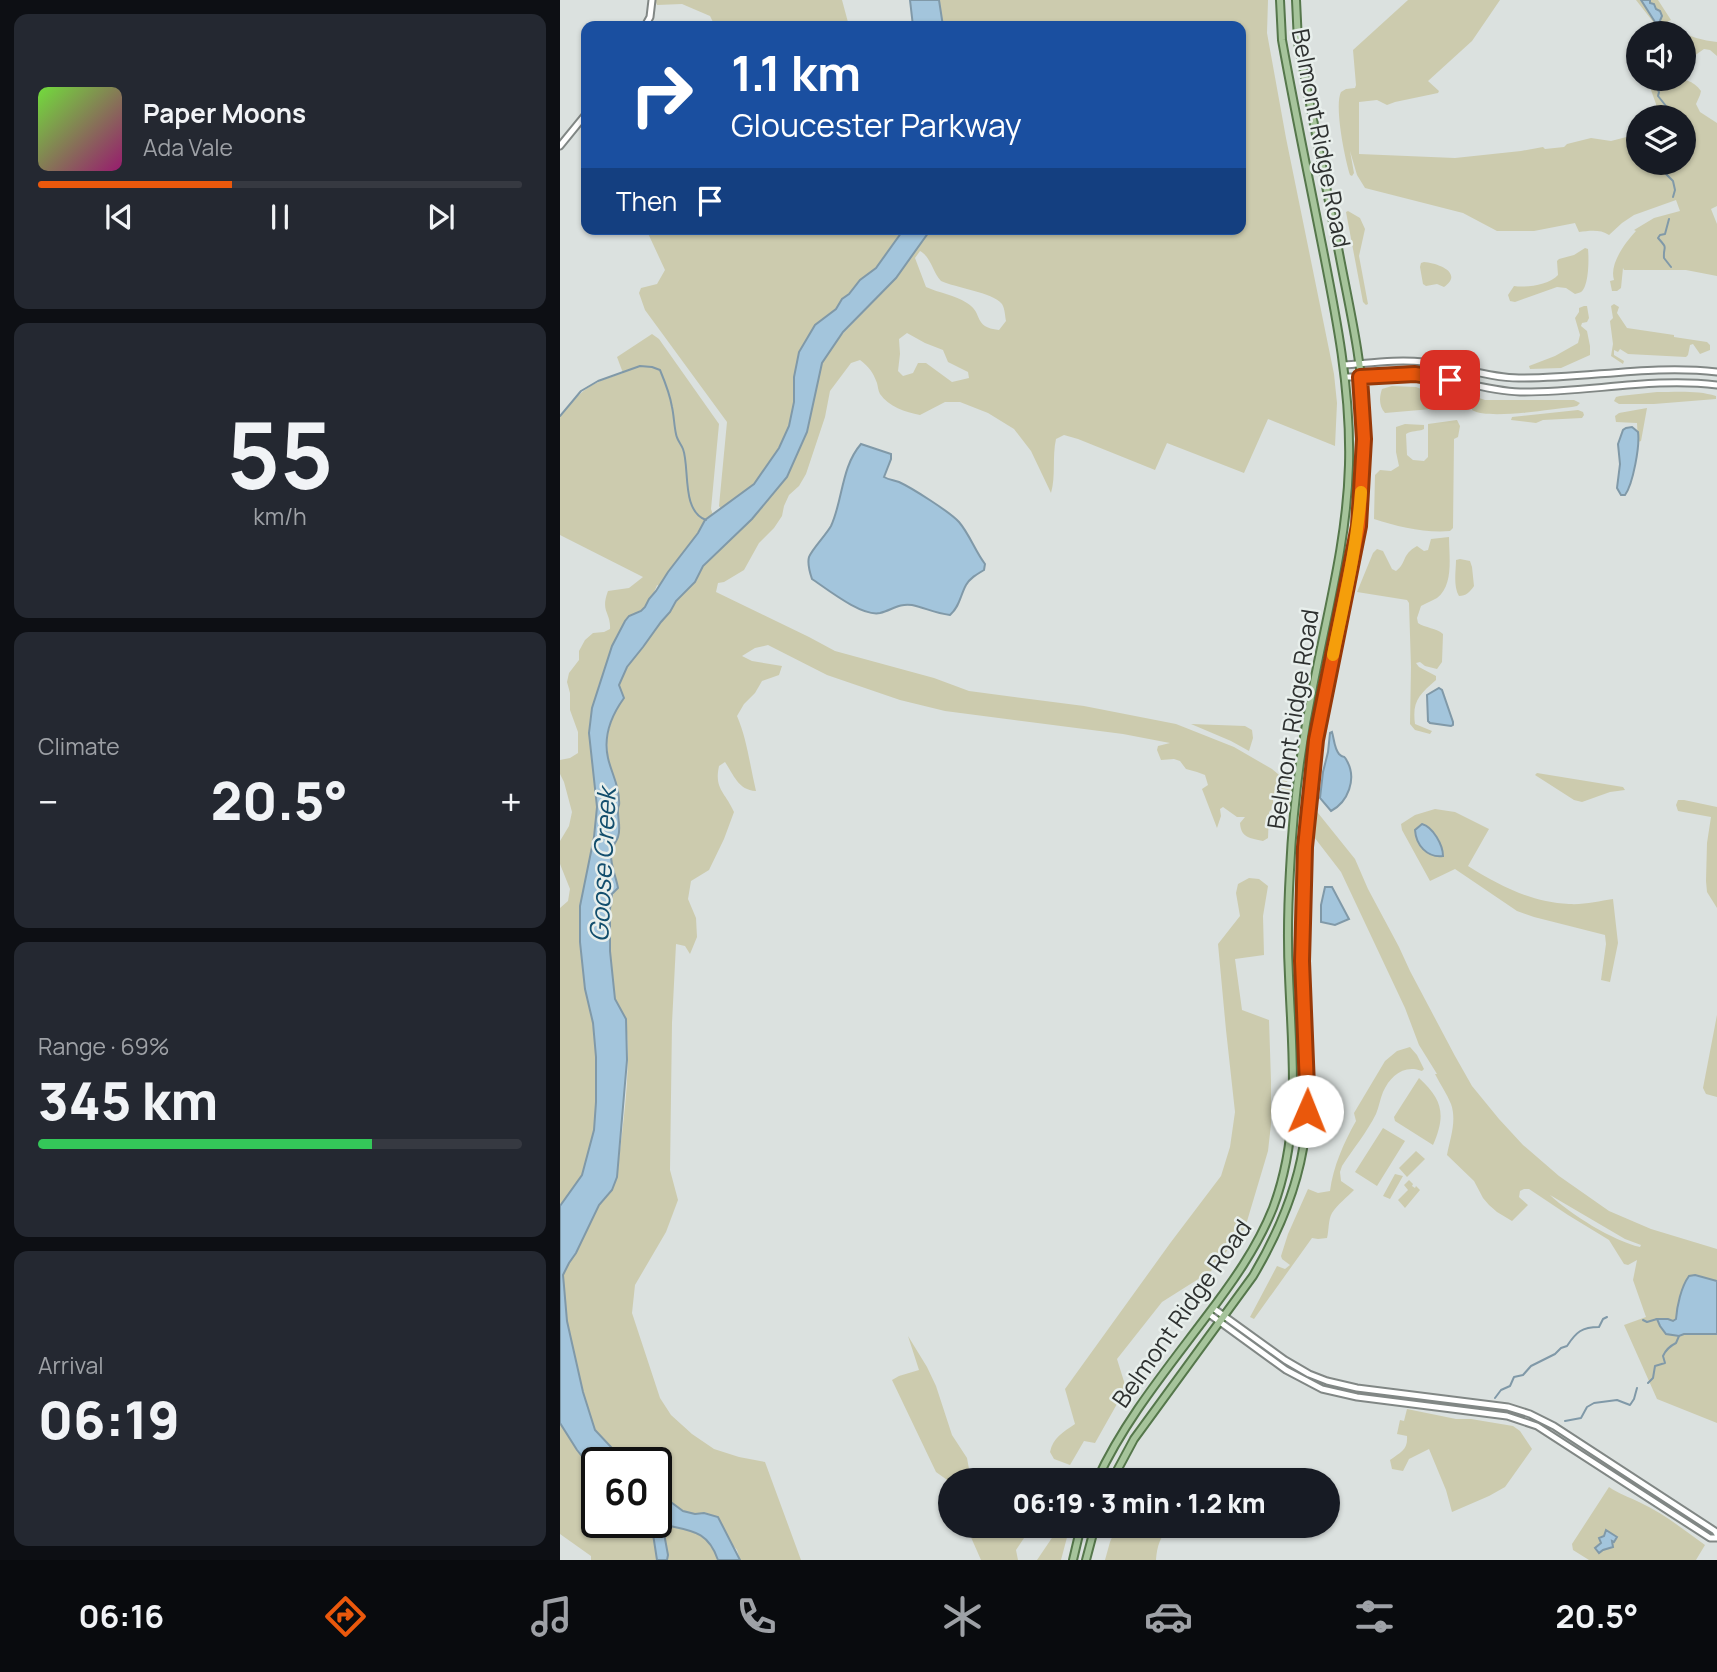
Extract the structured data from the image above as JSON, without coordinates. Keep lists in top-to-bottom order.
{
  "streets": {
    "main road": ["Belmont Ridge Road"]
  },
  "water": ["Goose Creek"],
  "page": {
    "turn": ["1.1 km", "Gloucester Parkway"],
    "song": ["Paper Moons", "Ada Vale"],
    "then": "Then",
    "tile": [
      ["55", "km/h"],
      "Climate",
      ["Range · 69%", "345 km"],
      ["Arrival", "06:19"]
    ],
    "heat": ["−", "20.5°", "+"],
    "limit": "60",
    "trip": "06:19 · 3 min · 1.2 km",
    "tabs": ["06:16", "20.5°"]
  }
}
